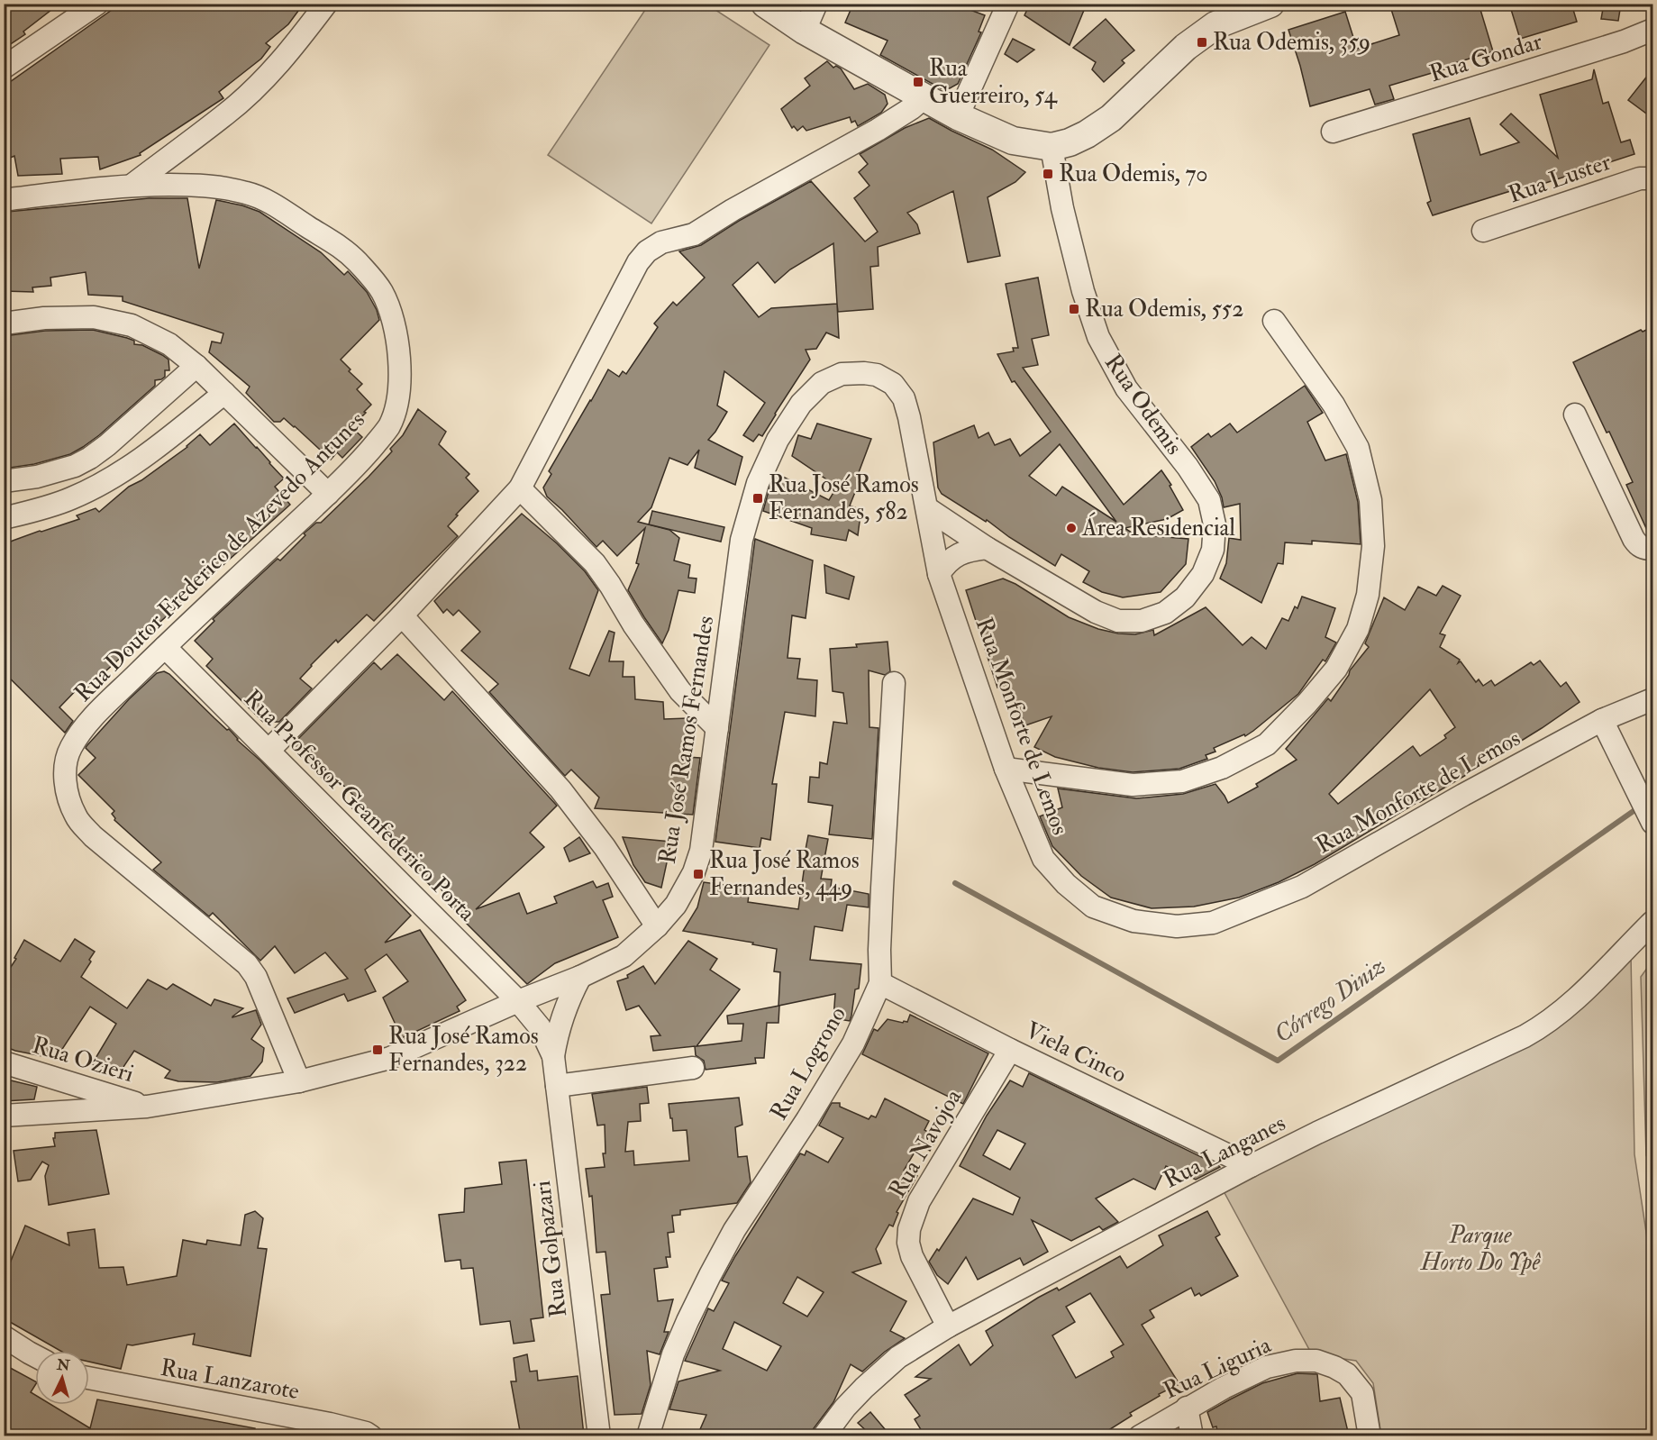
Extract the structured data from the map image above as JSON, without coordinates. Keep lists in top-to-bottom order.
{
  "streets": {
    "street": [
      "Rua Gondar",
      "Rua Luster",
      "Rua Odemis",
      "Rua Doutor Frederico de Azevedo Antunes",
      "Rua Monforte de Lemos",
      "Rua José Ramos Fernandes",
      "Rua Professor Geanfederico Porta",
      "Viela Cinco",
      "Rua Ozieri",
      "Rua Logrono",
      "Rua Navojoa",
      "Rua Langanes",
      "Rua Golpazari",
      "Rua Liguria",
      "Rua Lanzarote"
    ]
  },
  "crossings": [
    ["Rua Odemis", "Rua Monforte de Lemos"],
    ["Rua Doutor Frederico de Azevedo Antunes", "Rua José Ramos Fernandes"],
    ["Rua Doutor Frederico de Azevedo Antunes", "Rua Professor Geanfederico Porta"],
    ["Rua Monforte de Lemos", "Rua José Ramos Fernandes"],
    ["Rua José Ramos Fernandes", "Rua Professor Geanfederico Porta"],
    ["Rua José Ramos Fernandes", "Rua Ozieri"],
    ["Rua José Ramos Fernandes", "Rua Golpazari"],
    ["Rua Professor Geanfederico Porta", "Rua Golpazari"],
    ["Viela Cinco", "Rua Logrono"],
    ["Viela Cinco", "Rua Navojoa"],
    ["Viela Cinco", "Rua Langanes"],
    ["Rua Navojoa", "Rua Langanes"]
  ],
  "water": ["Córrego Diniz"],
  "parks": ["Parque Horto Do Ypê"],
  "places": {
    "transit": [
      "Rua Odemis, 359",
      "Rua Guerreiro, 54",
      "Rua Odemis, 70",
      "Rua Odemis, 552",
      "Rua José Ramos Fernandes, 582",
      "Rua José Ramos Fernandes, 449",
      "Rua José Ramos Fernandes, 322"
    ],
    "other": ["Área Residencial"]
  },
  "north": "top"
}
